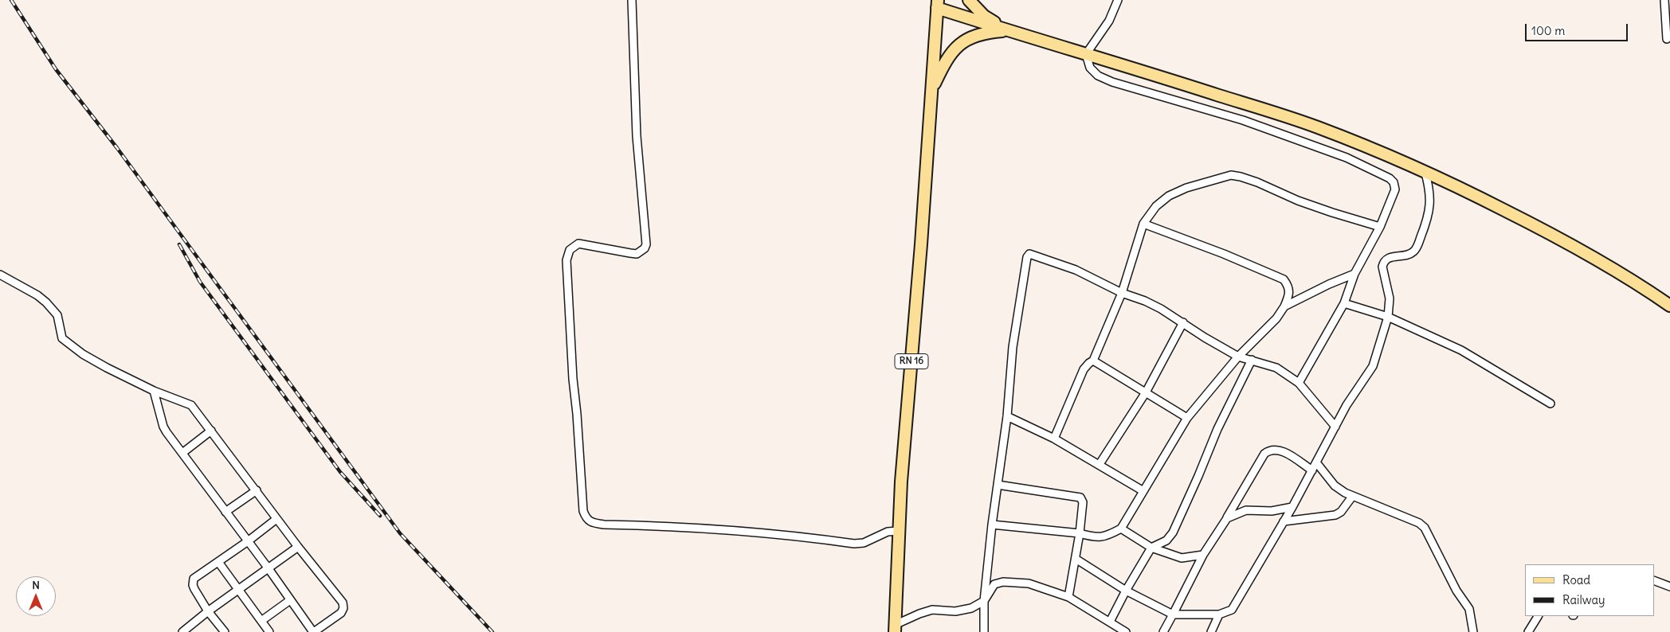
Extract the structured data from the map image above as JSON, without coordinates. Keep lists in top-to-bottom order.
{
  "streets": {
    "main road": ["RN 16"]
  },
  "legend": ["Road", "Railway"],
  "scale_bar": "100 m",
  "north": "top"
}
